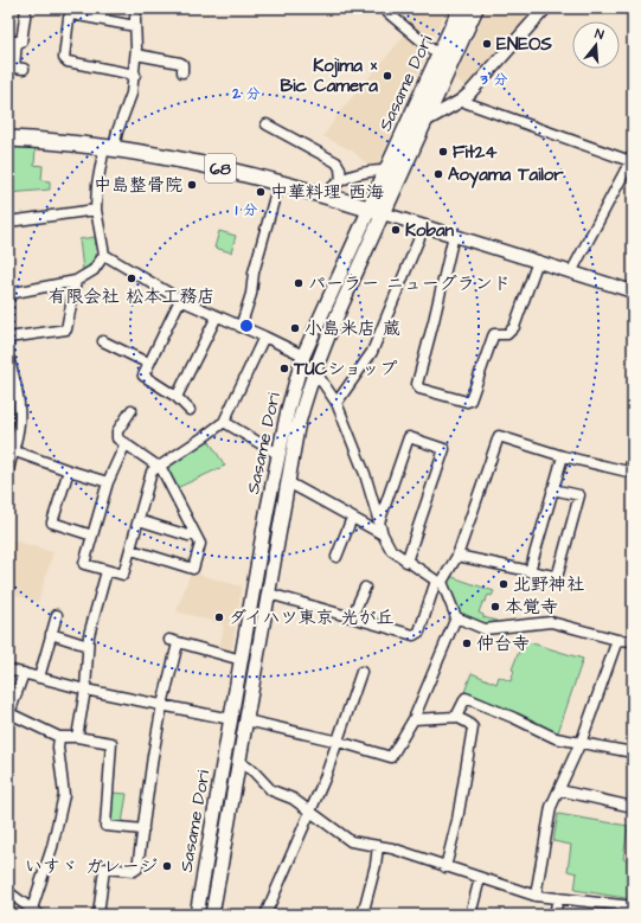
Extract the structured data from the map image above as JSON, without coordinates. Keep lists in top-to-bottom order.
{
  "streets": {
    "main road": ["Sasame Dori", "68"]
  },
  "crossings": [
    ["Sasame Dori", "68"]
  ],
  "places": [
    "ENEOS",
    "Kojima × Bic Camera",
    "Fit24",
    "Aoyama Tailor",
    "中島整骨院",
    "中華料理 西海",
    "Koban",
    "有限会社 松本工務店",
    "パーラー ニューグランド",
    "小島米店 蔵",
    "TUCショップ",
    "北野神社",
    "本覚寺",
    "ダイハツ東京 光が丘",
    "仲台寺",
    "いすゞ ガレージ"
  ],
  "north": "top",
  "rings": ["3 分", "2 分", "1 分"]
}
